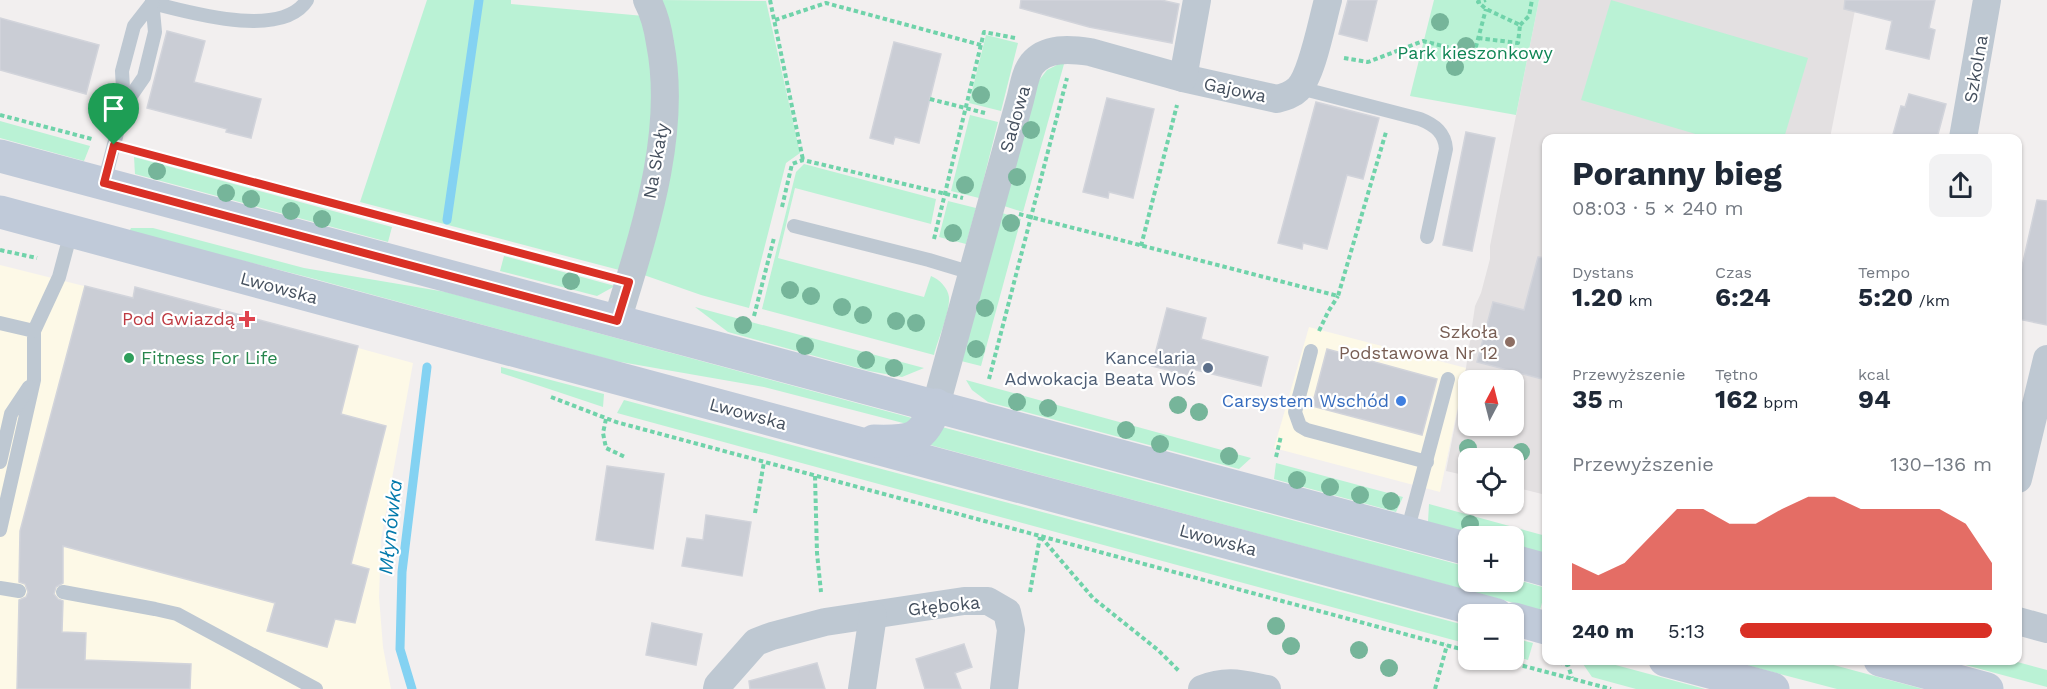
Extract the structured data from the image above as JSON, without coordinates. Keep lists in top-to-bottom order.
{
  "streets": {
    "main road": ["Lwowska"],
    "street": [
      "Szkolna",
      "Gajowa",
      "Sadowa",
      "Na Skały",
      "Głęboka"
    ]
  },
  "water": ["Młynówka"],
  "parks": ["Park kieszonkowy"],
  "places": {
    "health": ["Pod Gwiazdą"],
    "other": [
      "Szkoła Podstawowa Nr 12",
      "Fitness For Life",
      "Kancelaria Adwokacja Beata Woś",
      "Carsystem Wschód"
    ]
  },
  "north": "top",
  "page": {
    "heading": ["Poranny bieg", "08:03 · 5 × 240 m"],
    "stats": [
      ["Dystans", "1.20 km"],
      ["Czas", "6:24"],
      ["Tempo", "5:20 /km"],
      ["Przewyższenie", "35 m"],
      ["Tętno", "162 bpm"],
      ["kcal", "94"]
    ],
    "map_buttons": ["+", "−"],
    "chart": ["Przewyższenie", "130–136 m"],
    "list": [
      {
        "name": "240 m",
        "note": "5:13"
      }
    ]
  }
}
